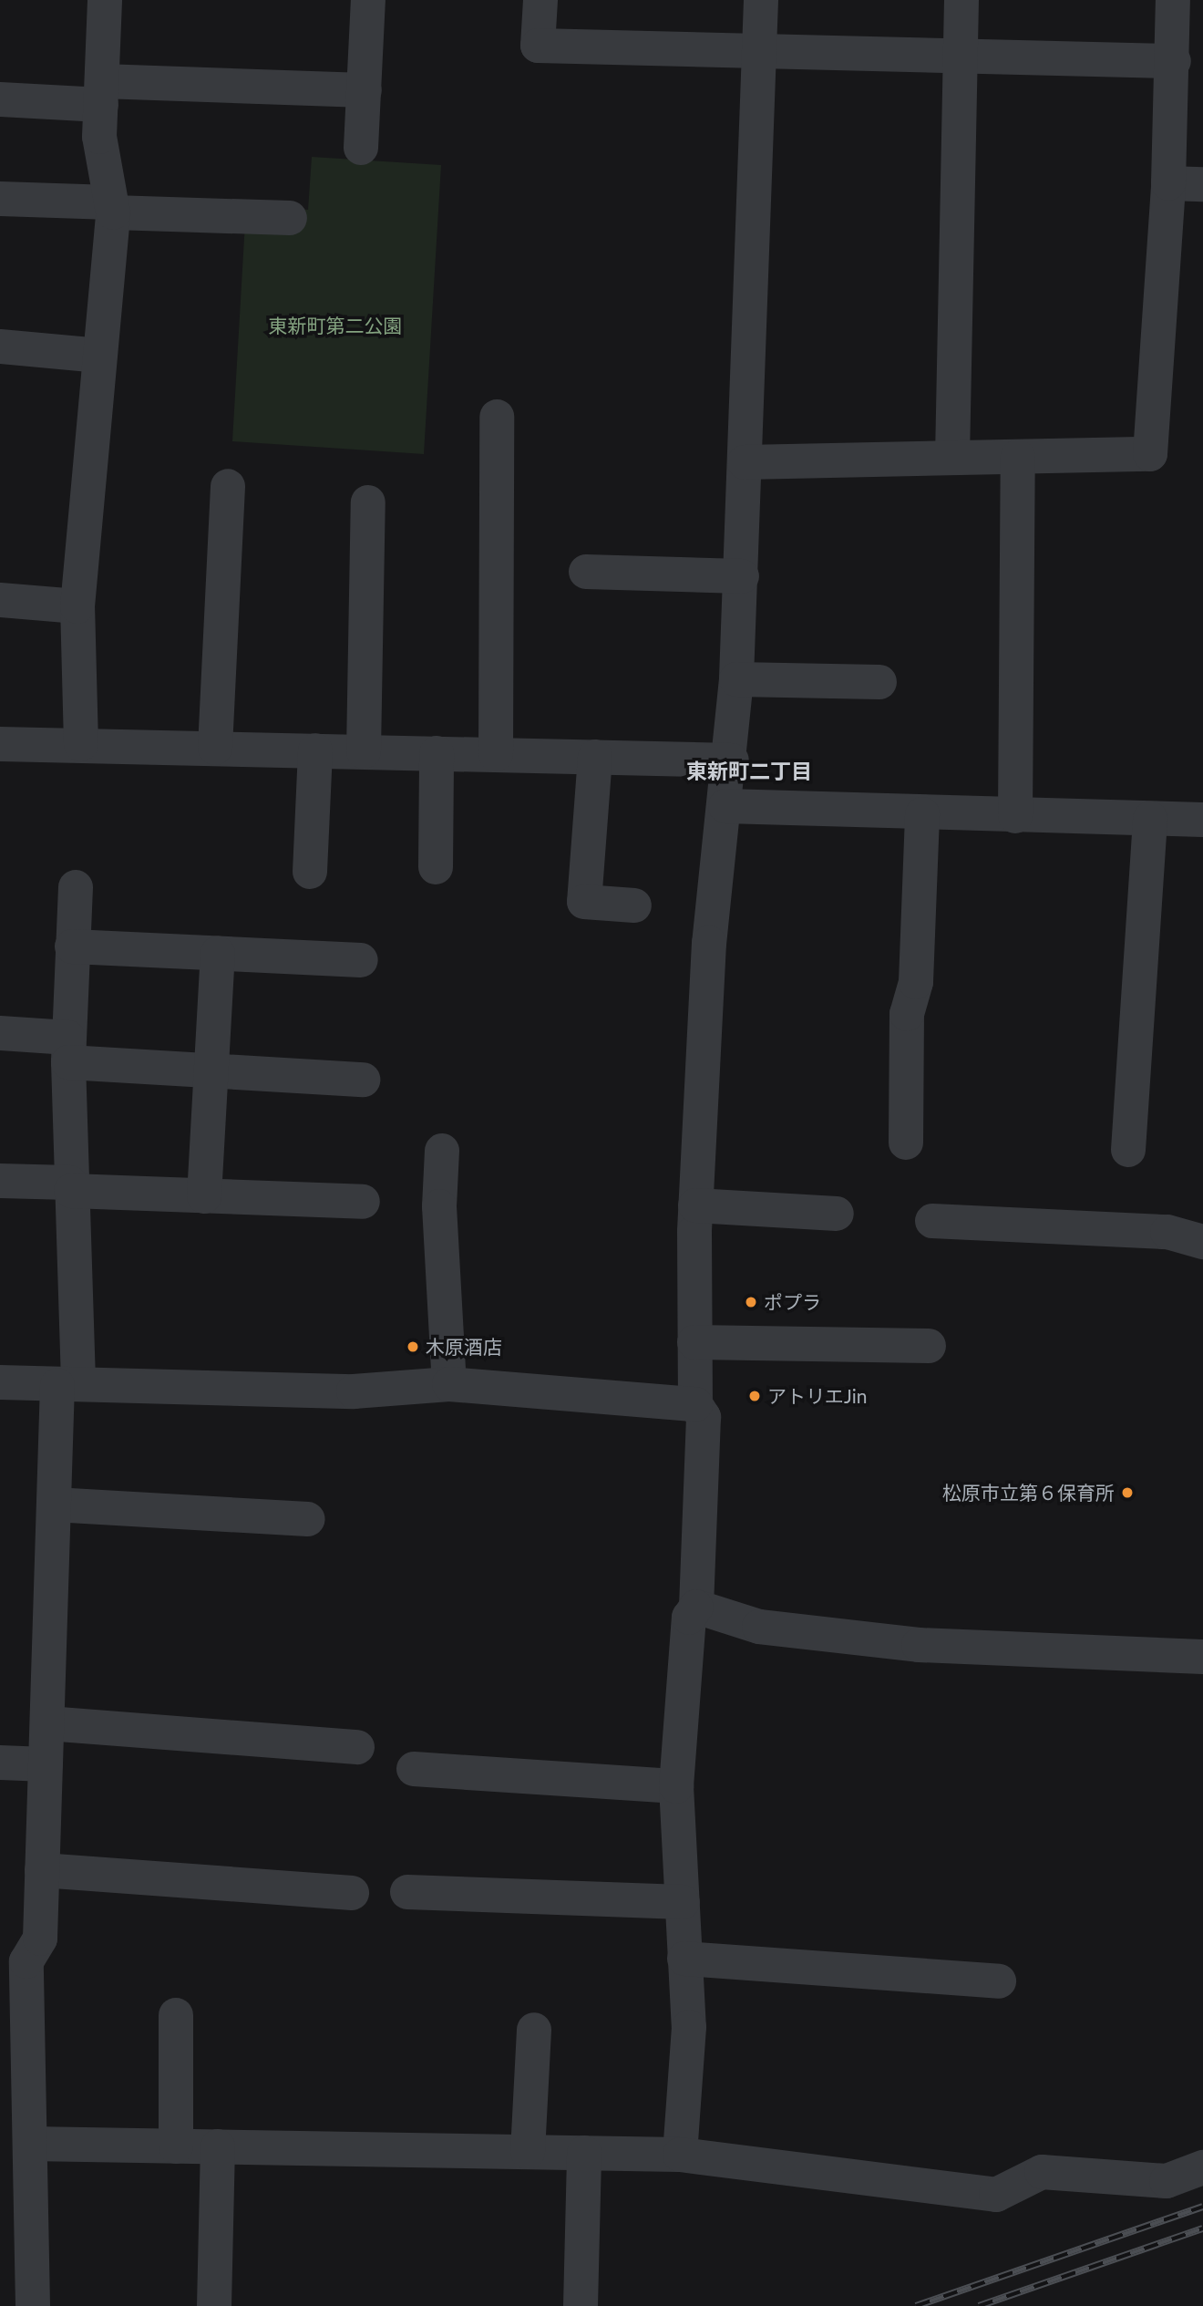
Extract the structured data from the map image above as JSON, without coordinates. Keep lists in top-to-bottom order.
{
  "districts": ["東新町二丁目"],
  "parks": ["東新町第二公園"],
  "places": [
    "ポプラ",
    "木原酒店",
    "アトリエJin",
    "松原市立第６保育所"
  ]
}
